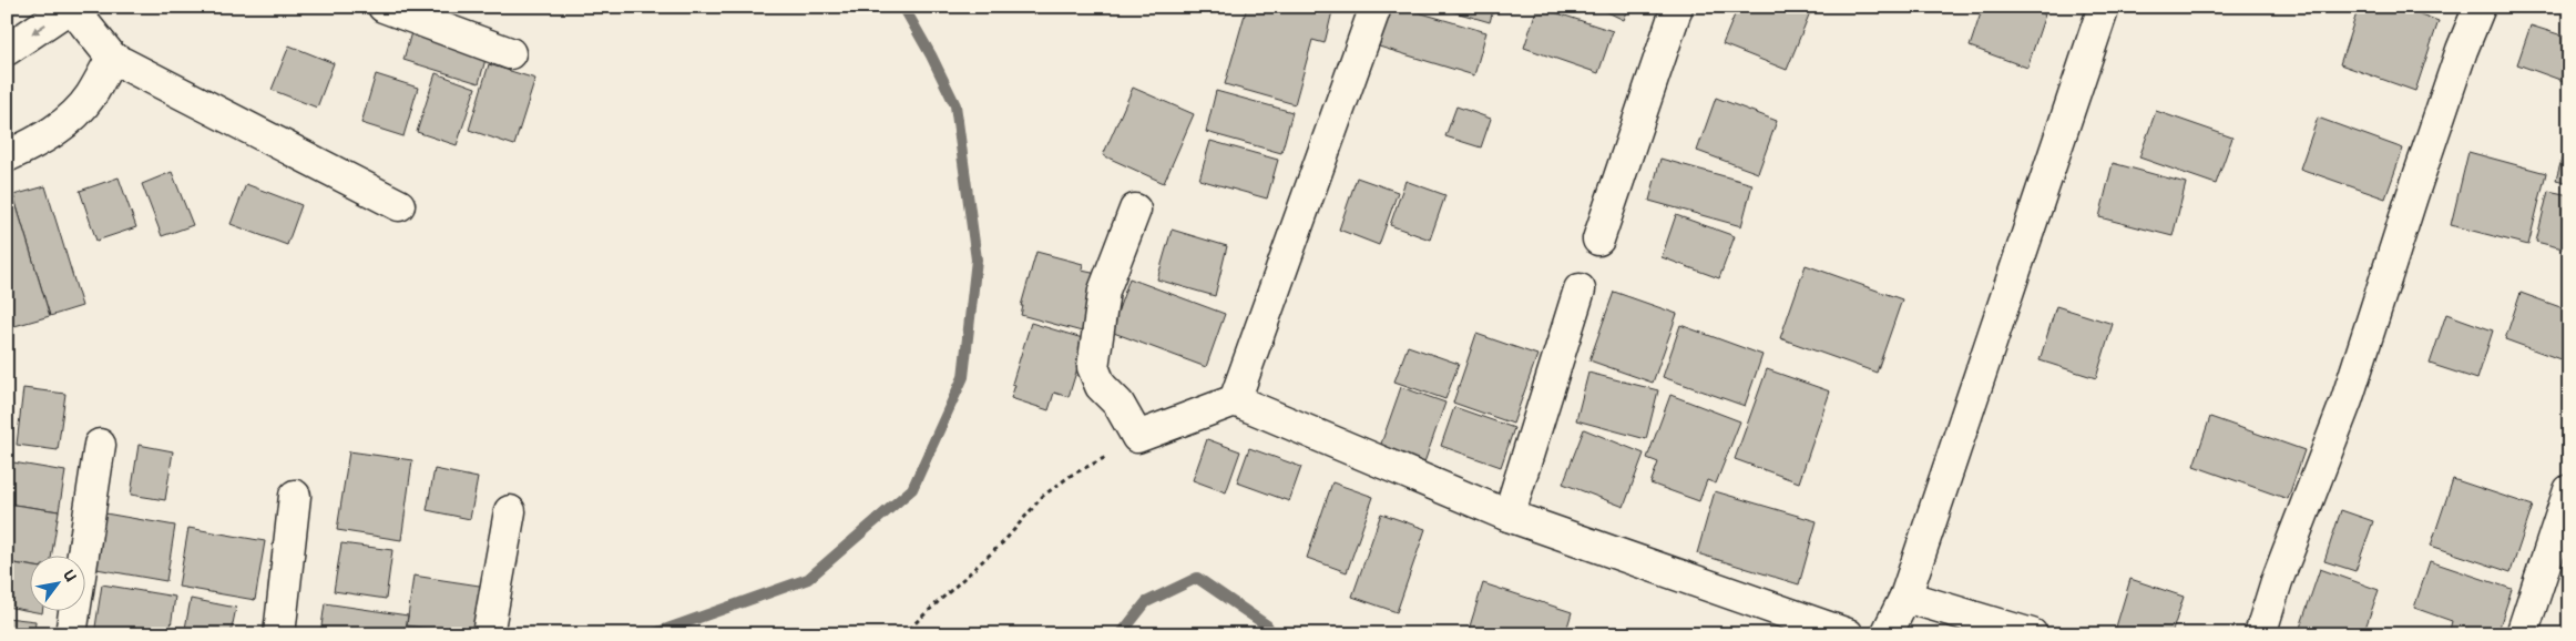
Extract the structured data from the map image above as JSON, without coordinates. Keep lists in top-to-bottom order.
{
  "north": "top right"
}
